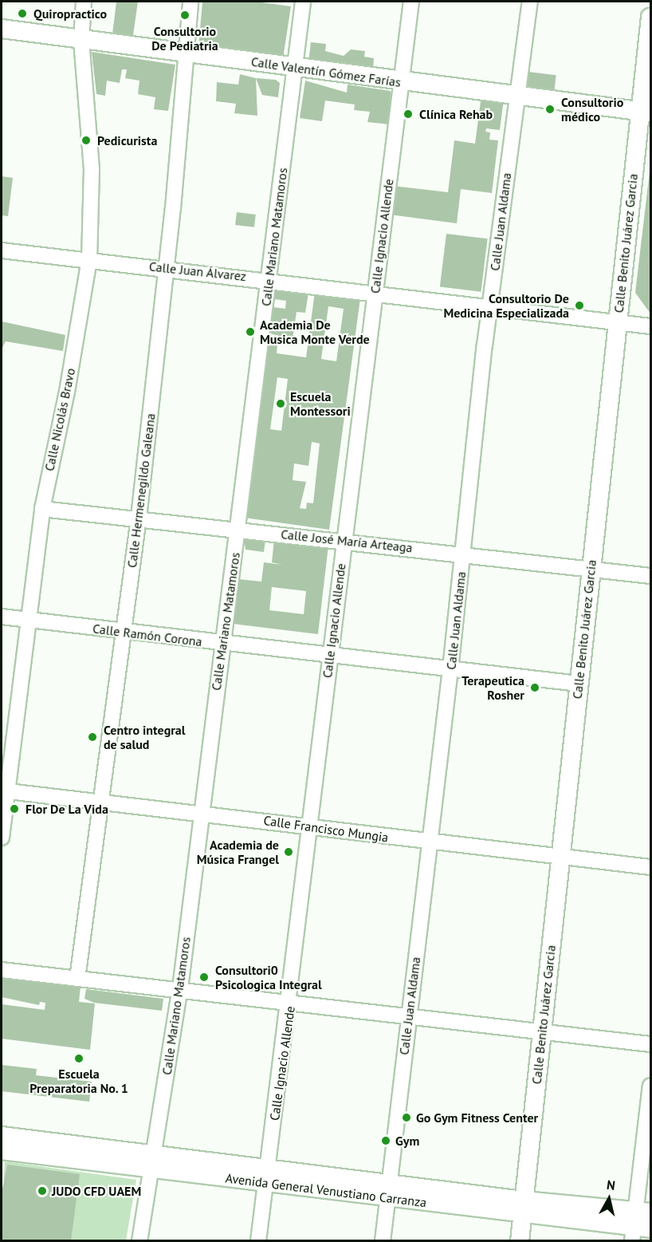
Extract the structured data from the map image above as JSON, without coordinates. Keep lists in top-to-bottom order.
{
  "streets": {
    "main road": ["Calle Valentín Gómez Farías", "Calle Benito Juárez Garcia", "Avenida General Venustiano Carranza"],
    "street": [
      "Calle Juan Aldama",
      "Calle Ignacio Allende",
      "Calle Mariano Matamoros",
      "Calle Juan Álvarez",
      "Calle Nicolás Bravo",
      "Calle Hermenegildo Galeana",
      "Calle José María Arteaga",
      "Calle Ramón Corona",
      "Calle Francisco Mungia"
    ]
  },
  "crossings": [
    ["Calle Valentín Gómez Farías", "Calle Juan Aldama"],
    ["Calle Valentín Gómez Farías", "Calle Ignacio Allende"],
    ["Calle Valentín Gómez Farías", "Calle Mariano Matamoros"],
    ["Calle Valentín Gómez Farías", "Calle Benito Juárez Garcia"],
    ["Calle Valentín Gómez Farías", "Calle Nicolás Bravo"],
    ["Calle Valentín Gómez Farías", "Calle Hermenegildo Galeana"],
    ["Calle Juan Aldama", "Calle Juan Álvarez"],
    ["Calle Juan Aldama", "Calle José María Arteaga"],
    ["Calle Juan Aldama", "Calle Ramón Corona"],
    ["Calle Juan Aldama", "Calle Francisco Mungia"],
    ["Calle Juan Aldama", "Avenida General Venustiano Carranza"],
    ["Calle Ignacio Allende", "Calle Juan Álvarez"],
    ["Calle Ignacio Allende", "Calle José María Arteaga"],
    ["Calle Ignacio Allende", "Calle Ramón Corona"],
    ["Calle Ignacio Allende", "Calle Francisco Mungia"],
    ["Calle Ignacio Allende", "Avenida General Venustiano Carranza"],
    ["Calle Mariano Matamoros", "Calle Juan Álvarez"],
    ["Calle Mariano Matamoros", "Calle José María Arteaga"],
    ["Calle Mariano Matamoros", "Calle Ramón Corona"],
    ["Calle Mariano Matamoros", "Calle Francisco Mungia"],
    ["Calle Mariano Matamoros", "Avenida General Venustiano Carranza"],
    ["Calle Benito Juárez Garcia", "Calle Juan Álvarez"],
    ["Calle Benito Juárez Garcia", "Calle José María Arteaga"],
    ["Calle Benito Juárez Garcia", "Calle Ramón Corona"],
    ["Calle Benito Juárez Garcia", "Calle Francisco Mungia"],
    ["Calle Benito Juárez Garcia", "Avenida General Venustiano Carranza"],
    ["Calle Juan Álvarez", "Calle Nicolás Bravo"],
    ["Calle Juan Álvarez", "Calle Hermenegildo Galeana"],
    ["Calle Nicolás Bravo", "Calle José María Arteaga"],
    ["Calle Nicolás Bravo", "Calle Ramón Corona"],
    ["Calle Nicolás Bravo", "Calle Francisco Mungia"],
    ["Calle Hermenegildo Galeana", "Calle José María Arteaga"],
    ["Calle Hermenegildo Galeana", "Calle Ramón Corona"],
    ["Calle Hermenegildo Galeana", "Calle Francisco Mungia"]
  ],
  "places": [
    "Quiropractico",
    "Consultorio De Pediatria",
    "Consultorio médico",
    "Clínica Rehab",
    "Pedicurista",
    "Consultorio De Medicina Especializada",
    "Academia De Musica Monte Verde",
    "Escuela Montessori",
    "Terapeutica Rosher",
    "Centro integral de salud",
    "Flor De La Vida",
    "Academia de Música Frangel",
    "Consultori0 Psicologica Integral",
    "Escuela Preparatoria No. 1",
    "Go Gym Fitness Center",
    "Gym",
    "JUDO CFD UAEM"
  ],
  "north": "top"
}
